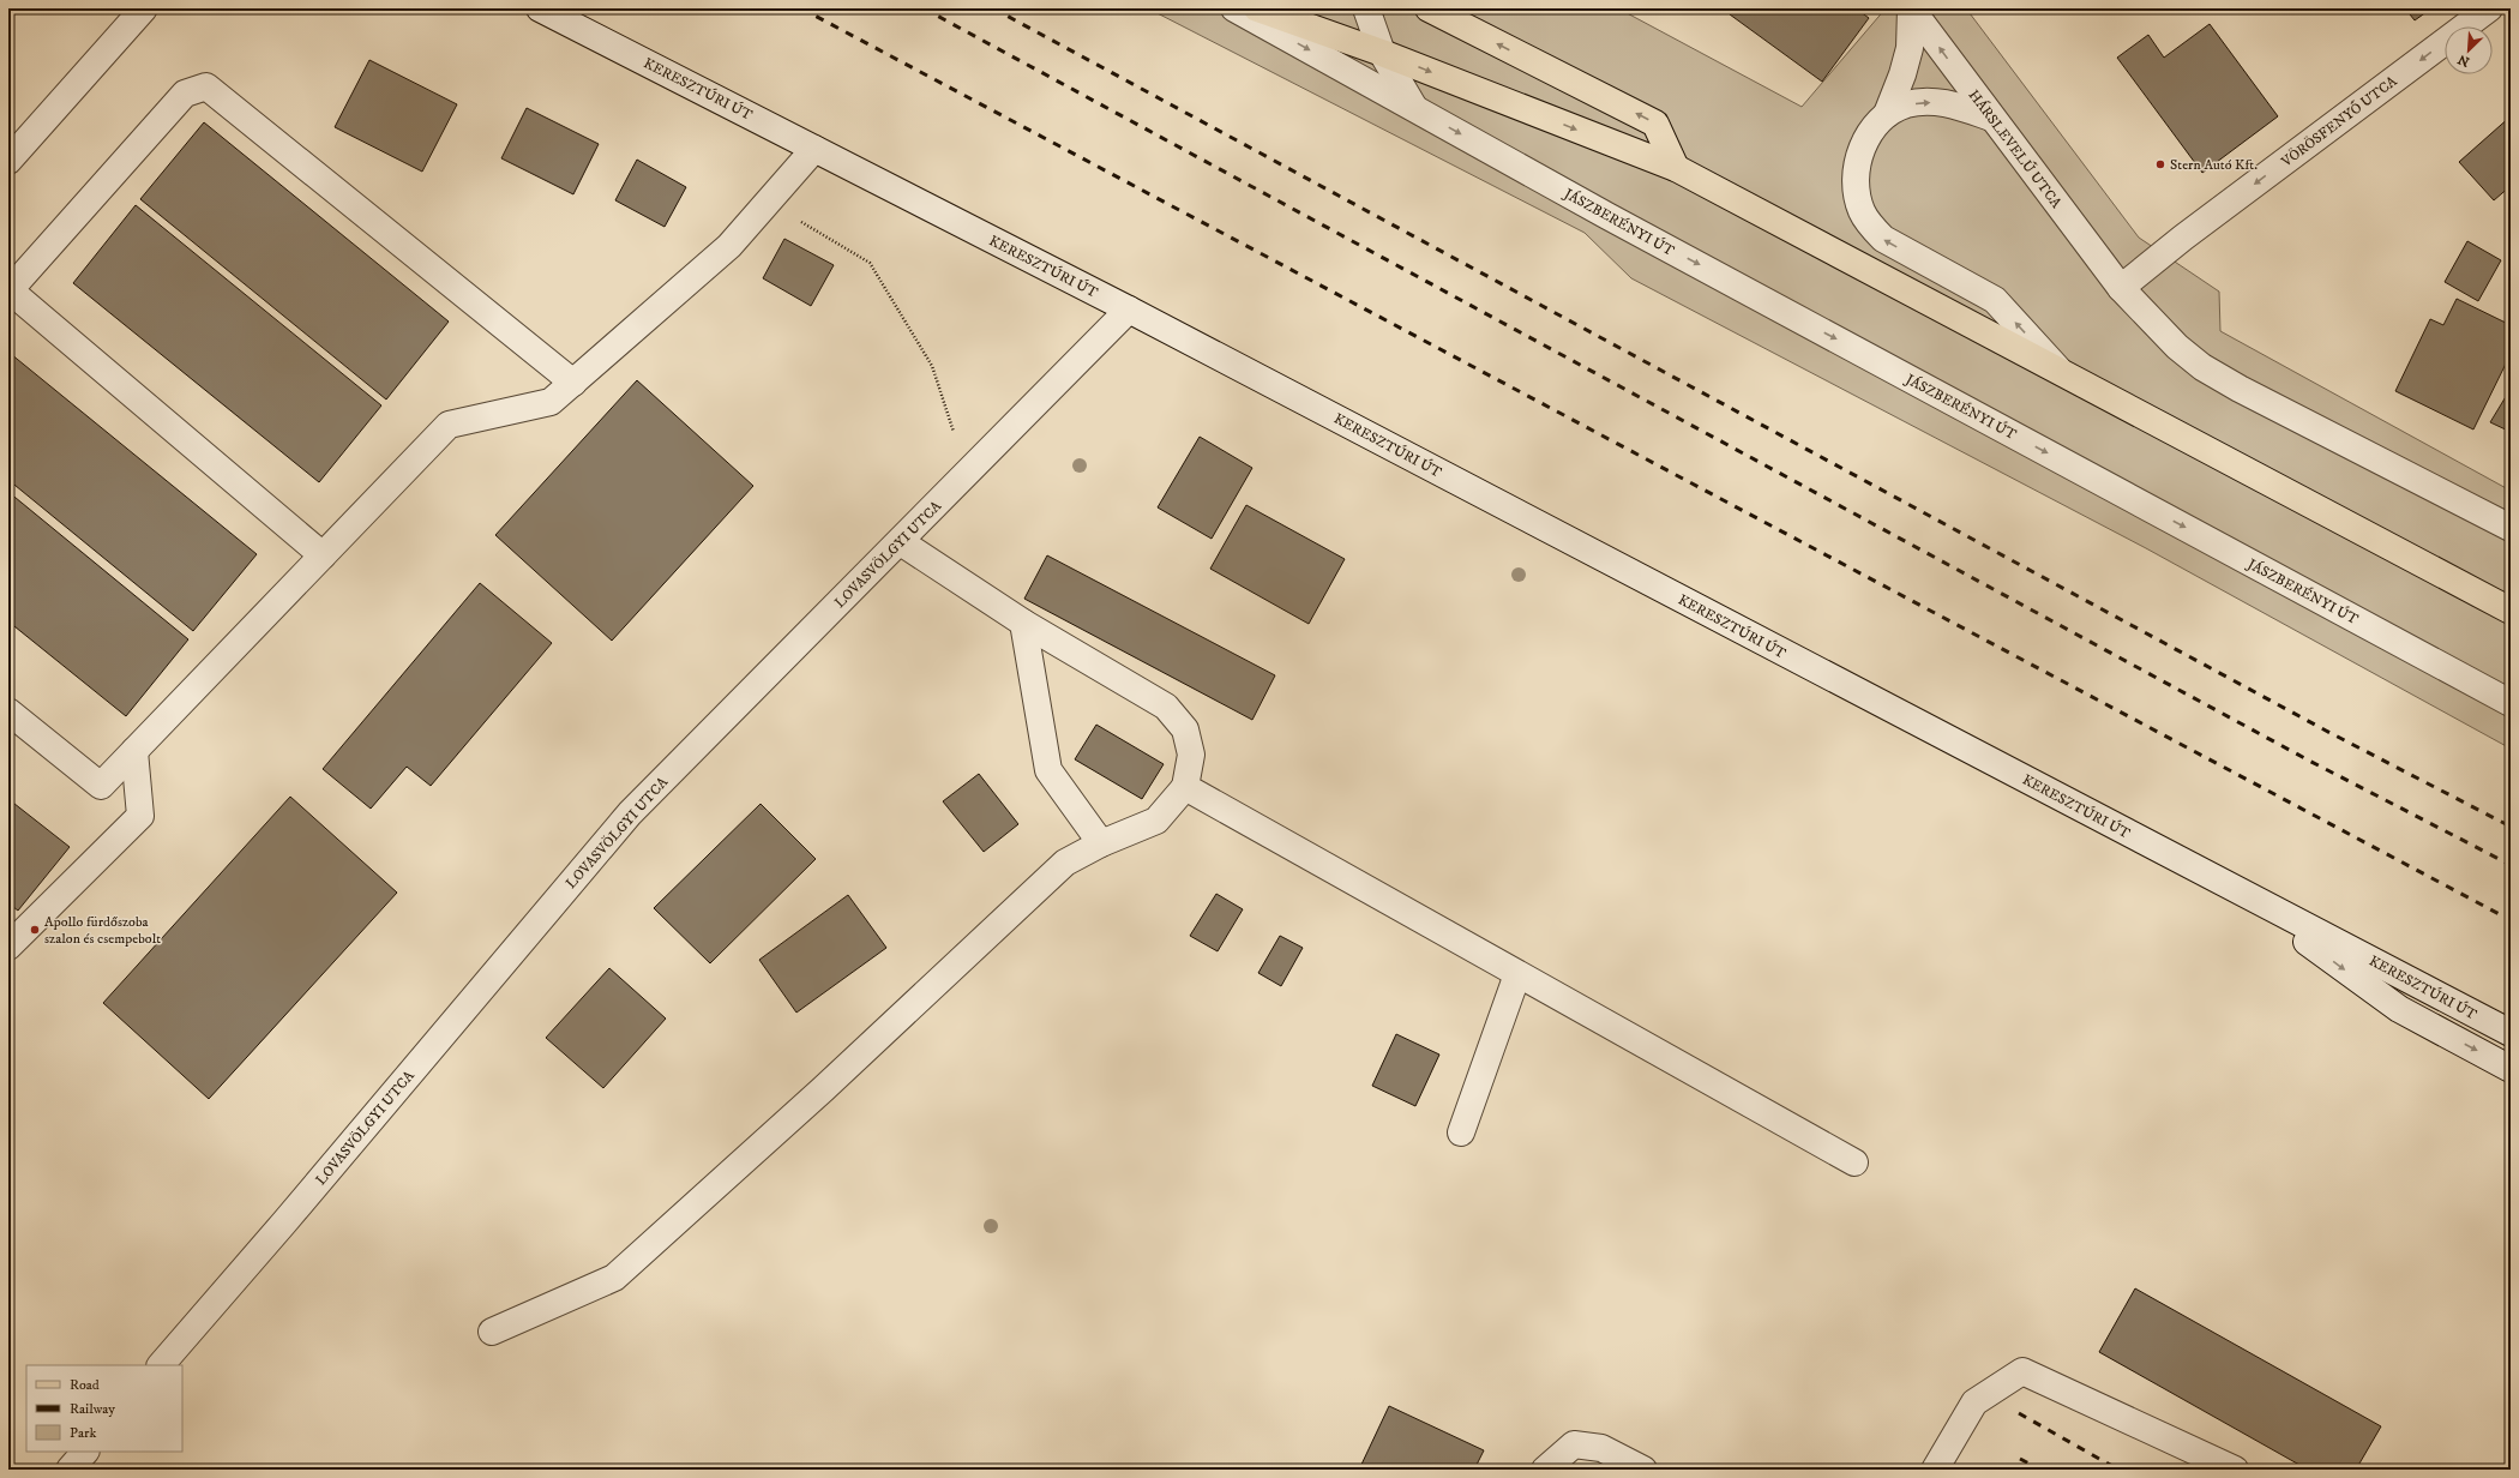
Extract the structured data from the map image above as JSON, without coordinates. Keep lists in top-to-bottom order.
{
  "streets": {
    "street": [
      "KERESZTÚRI ÚT",
      "VÖRÖSFENYŐ UTCA",
      "HÁRSLEVELŰ UTCA",
      "JÁSZBERÉNYI ÚT",
      "LOVASVÖLGYI UTCA"
    ]
  },
  "crossings": [
    ["KERESZTÚRI ÚT", "LOVASVÖLGYI UTCA"],
    ["VÖRÖSFENYŐ UTCA", "HÁRSLEVELŰ UTCA"]
  ],
  "one_way": ["VÖRÖSFENYŐ UTCA", "HÁRSLEVELŰ UTCA"],
  "places": ["Stern Autó Kft.", "Apollo fürdőszoba szalon és csempebolt"],
  "legend": ["Road", "Railway", "Park"],
  "north": "bottom left"
}
